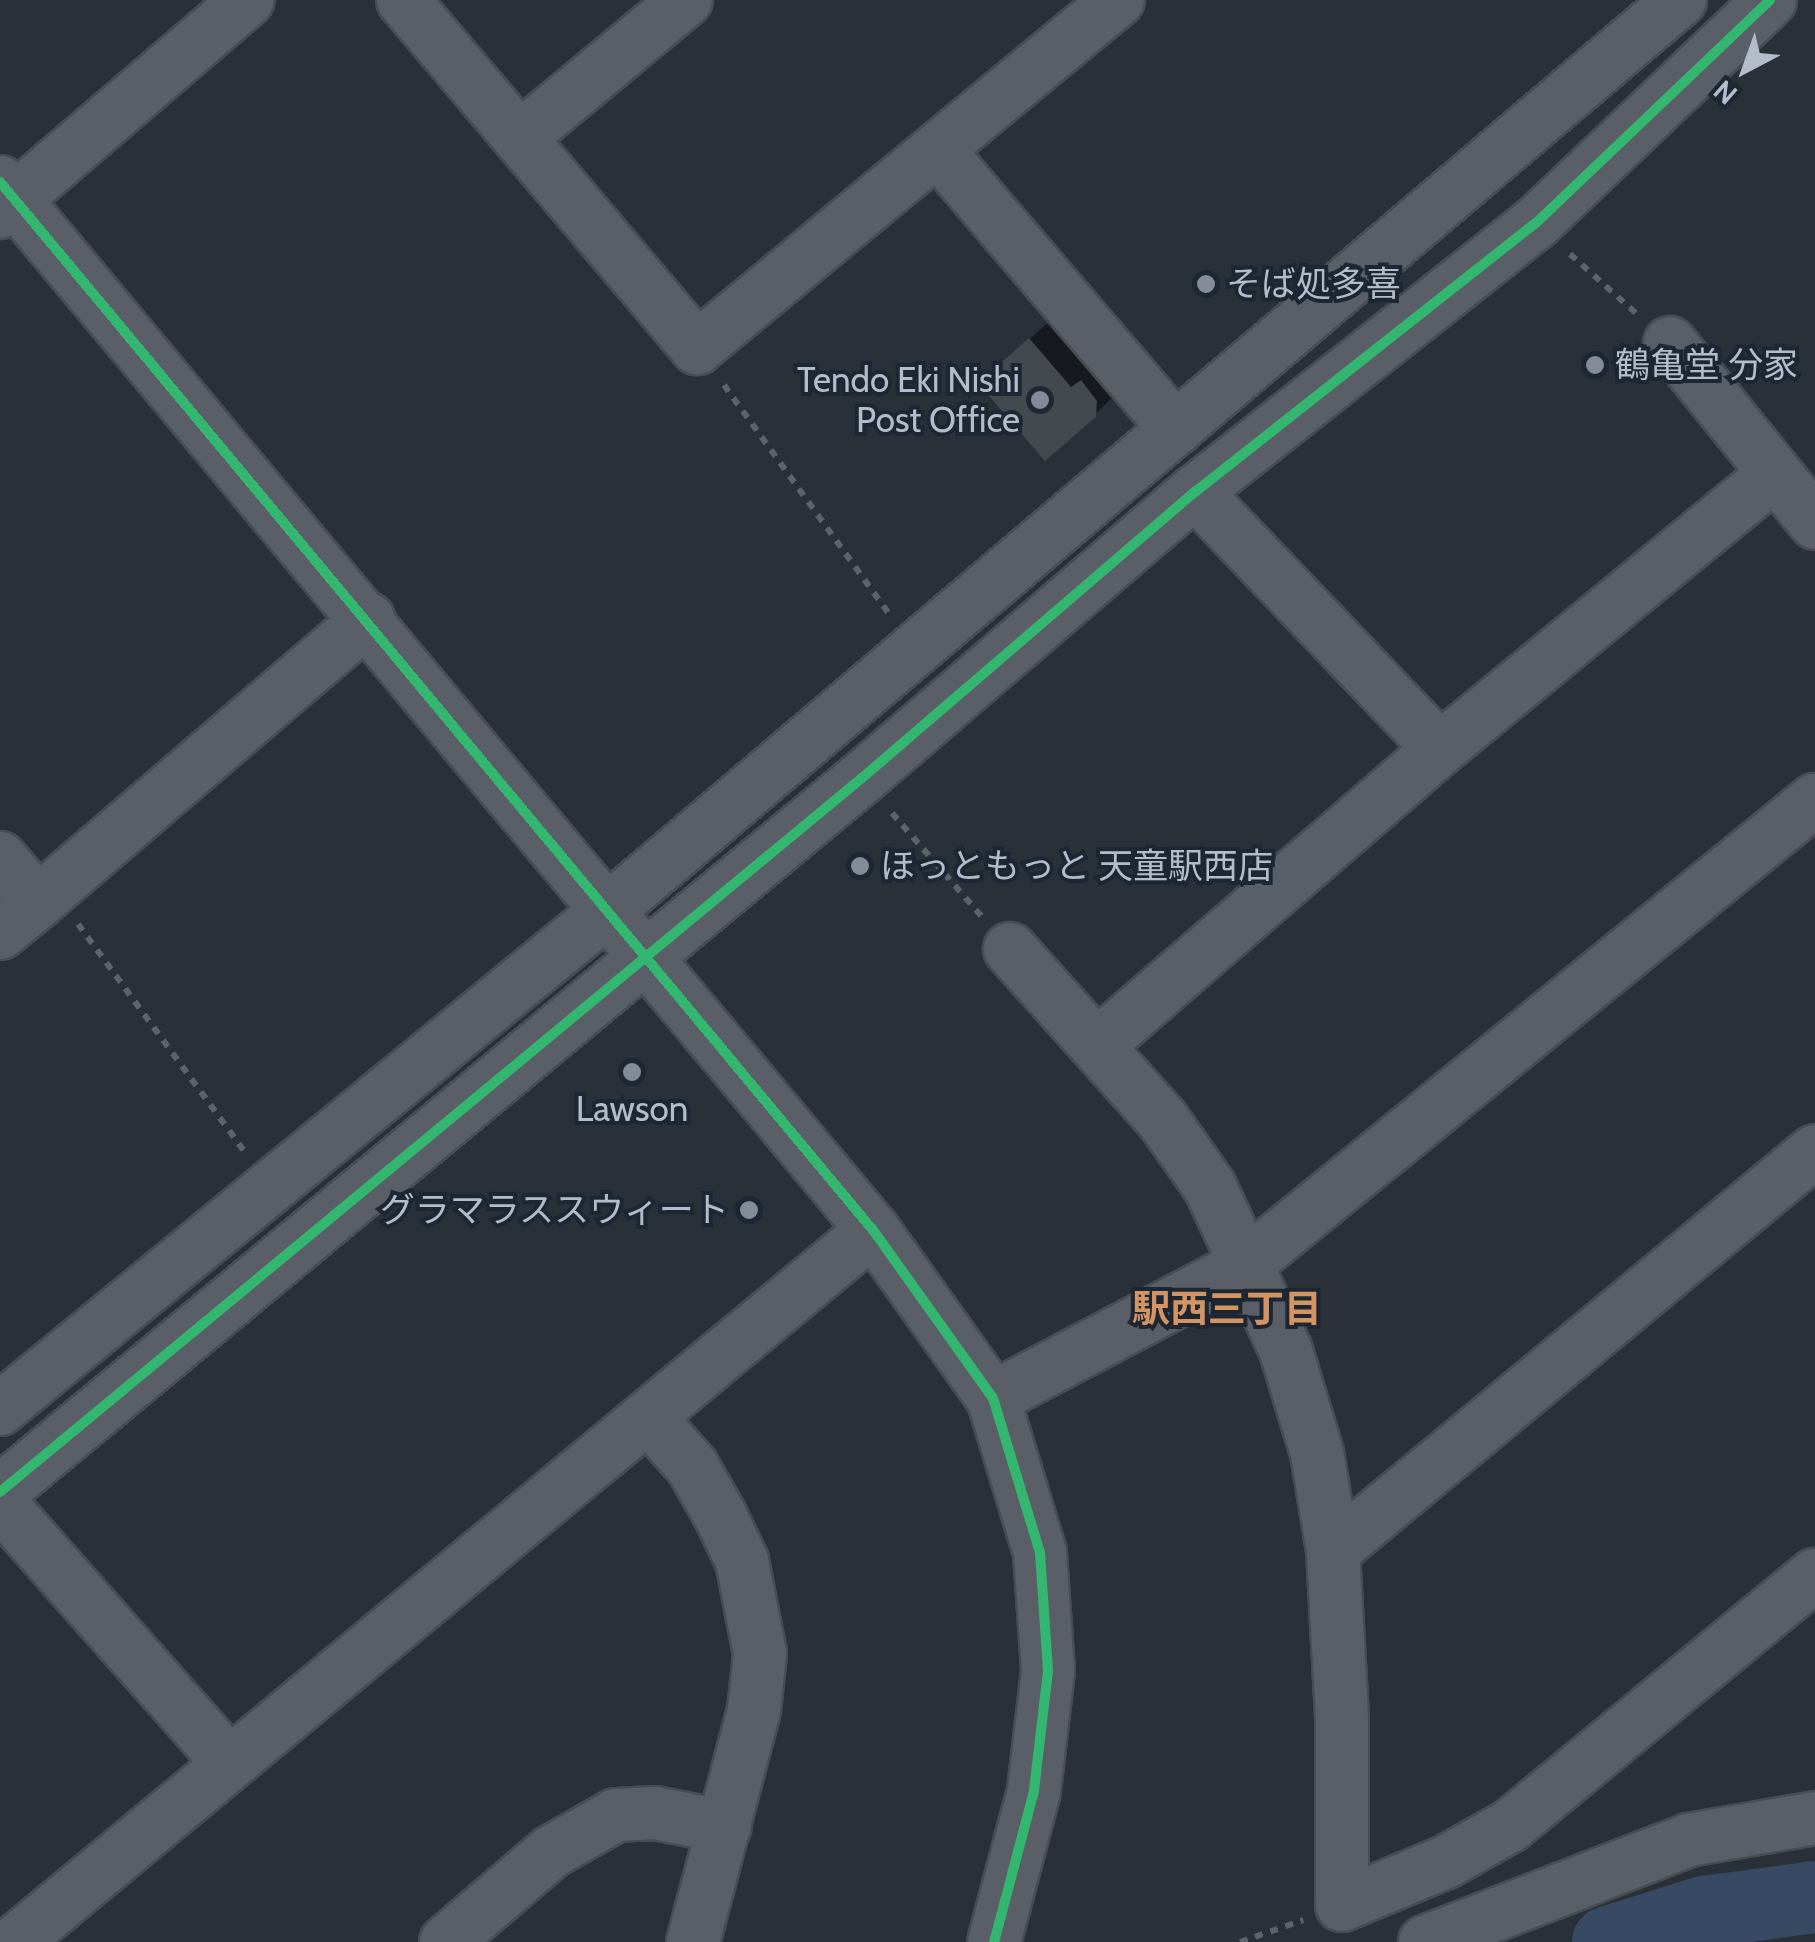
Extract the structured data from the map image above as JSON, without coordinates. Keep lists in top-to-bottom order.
{
  "districts": ["駅西三丁目"],
  "places": [
    "そば処多喜",
    "鶴亀堂 分家",
    "Tendo Eki Nishi Post Office",
    "ほっともっと 天童駅西店",
    "Lawson",
    "グラマラススウィート"
  ],
  "north": "bottom left"
}
